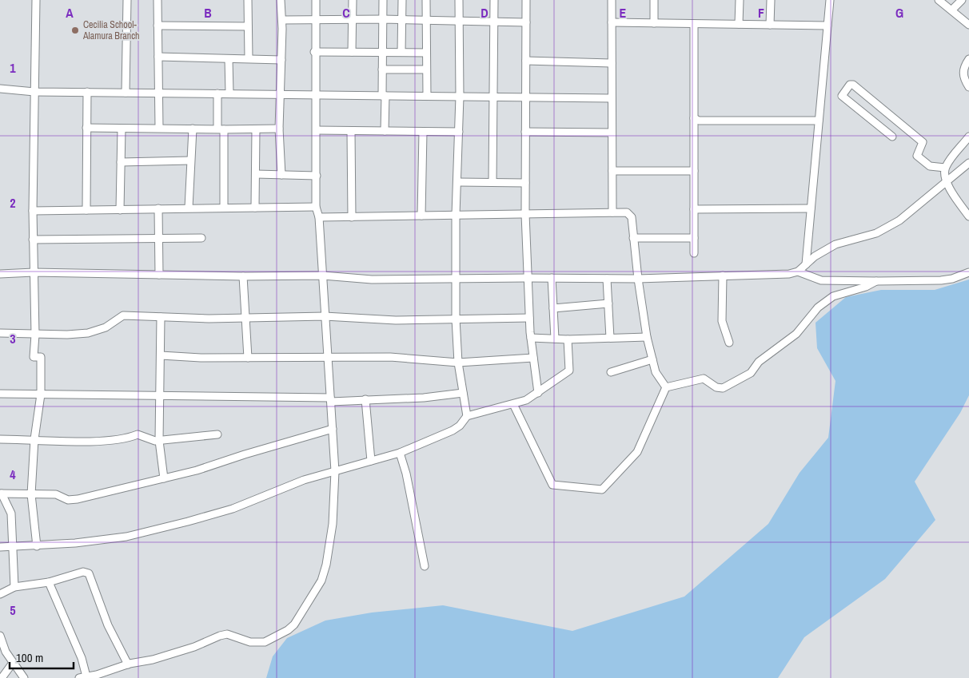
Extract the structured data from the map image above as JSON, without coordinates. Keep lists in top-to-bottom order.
{
  "places": ["Cecilia School- Alamura Branch"],
  "scale_bar": "100 m",
  "grid": {
    "columns": [
      "A",
      "B",
      "C",
      "D",
      "E",
      "F",
      "G"
    ],
    "rows": [
      "1",
      "2",
      "3",
      "4",
      "5"
    ]
  }
}
